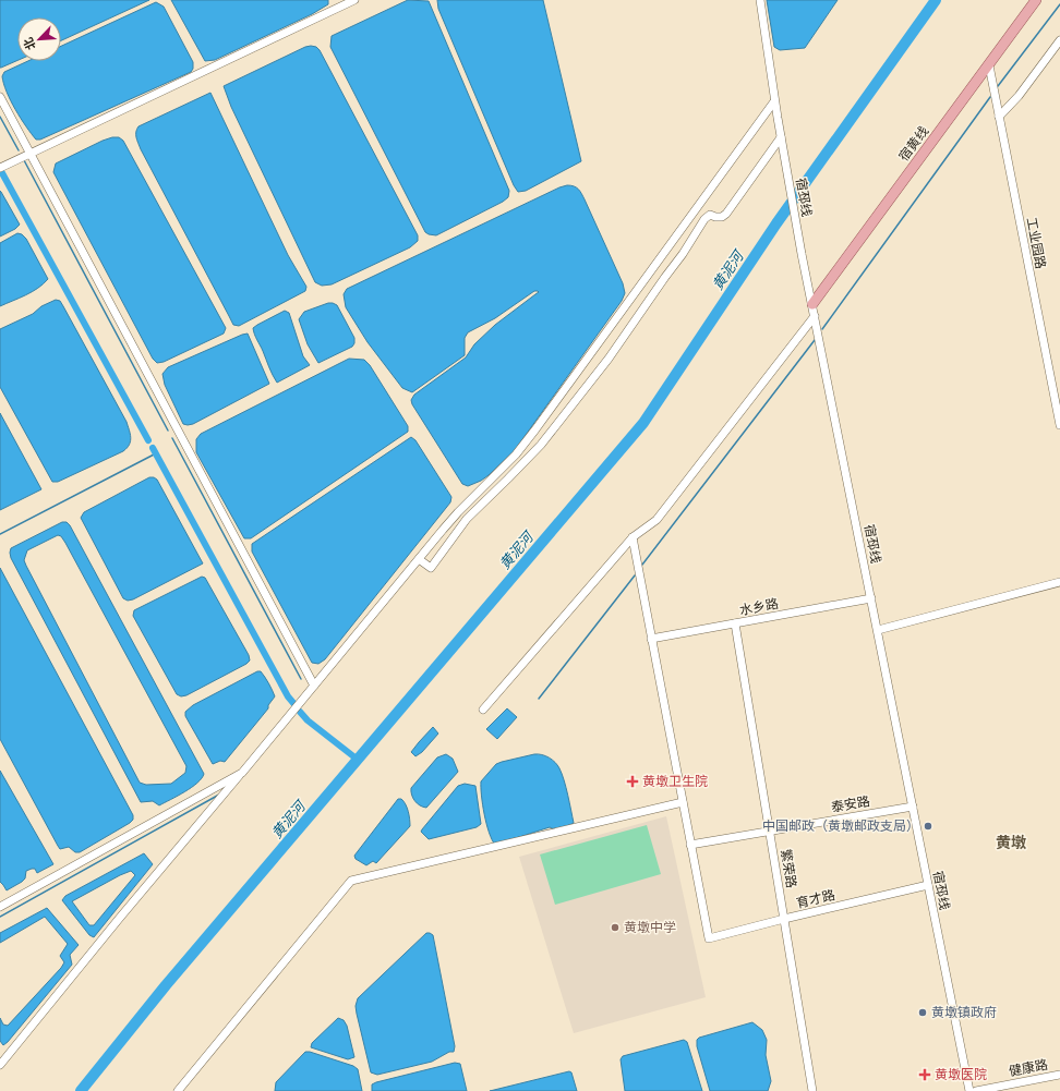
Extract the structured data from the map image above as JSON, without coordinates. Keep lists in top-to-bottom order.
{
  "streets": {
    "main road": ["宿黄线"],
    "street": [
      "宿邳线",
      "工业园路",
      "水乡路",
      "泰安路",
      "繁荣路",
      "育才路",
      "健康路"
    ]
  },
  "crossings": [
    ["宿黄线", "宿邳线"],
    ["宿黄线", "工业园路"],
    ["宿邳线", "水乡路"],
    ["宿邳线", "泰安路"],
    ["宿邳线", "育才路"],
    ["水乡路", "繁荣路"],
    ["泰安路", "繁荣路"],
    ["泰安路", "育才路"],
    ["繁荣路", "育才路"]
  ],
  "districts": ["黄墩"],
  "water": ["黄泥河"],
  "places": {
    "health": ["黄墩卫生院", "黄墩医院"],
    "other": ["中国邮政（黄墩邮政支局）", "黄墩中学", "黄墩镇政府"]
  },
  "north": "bottom left"
}
